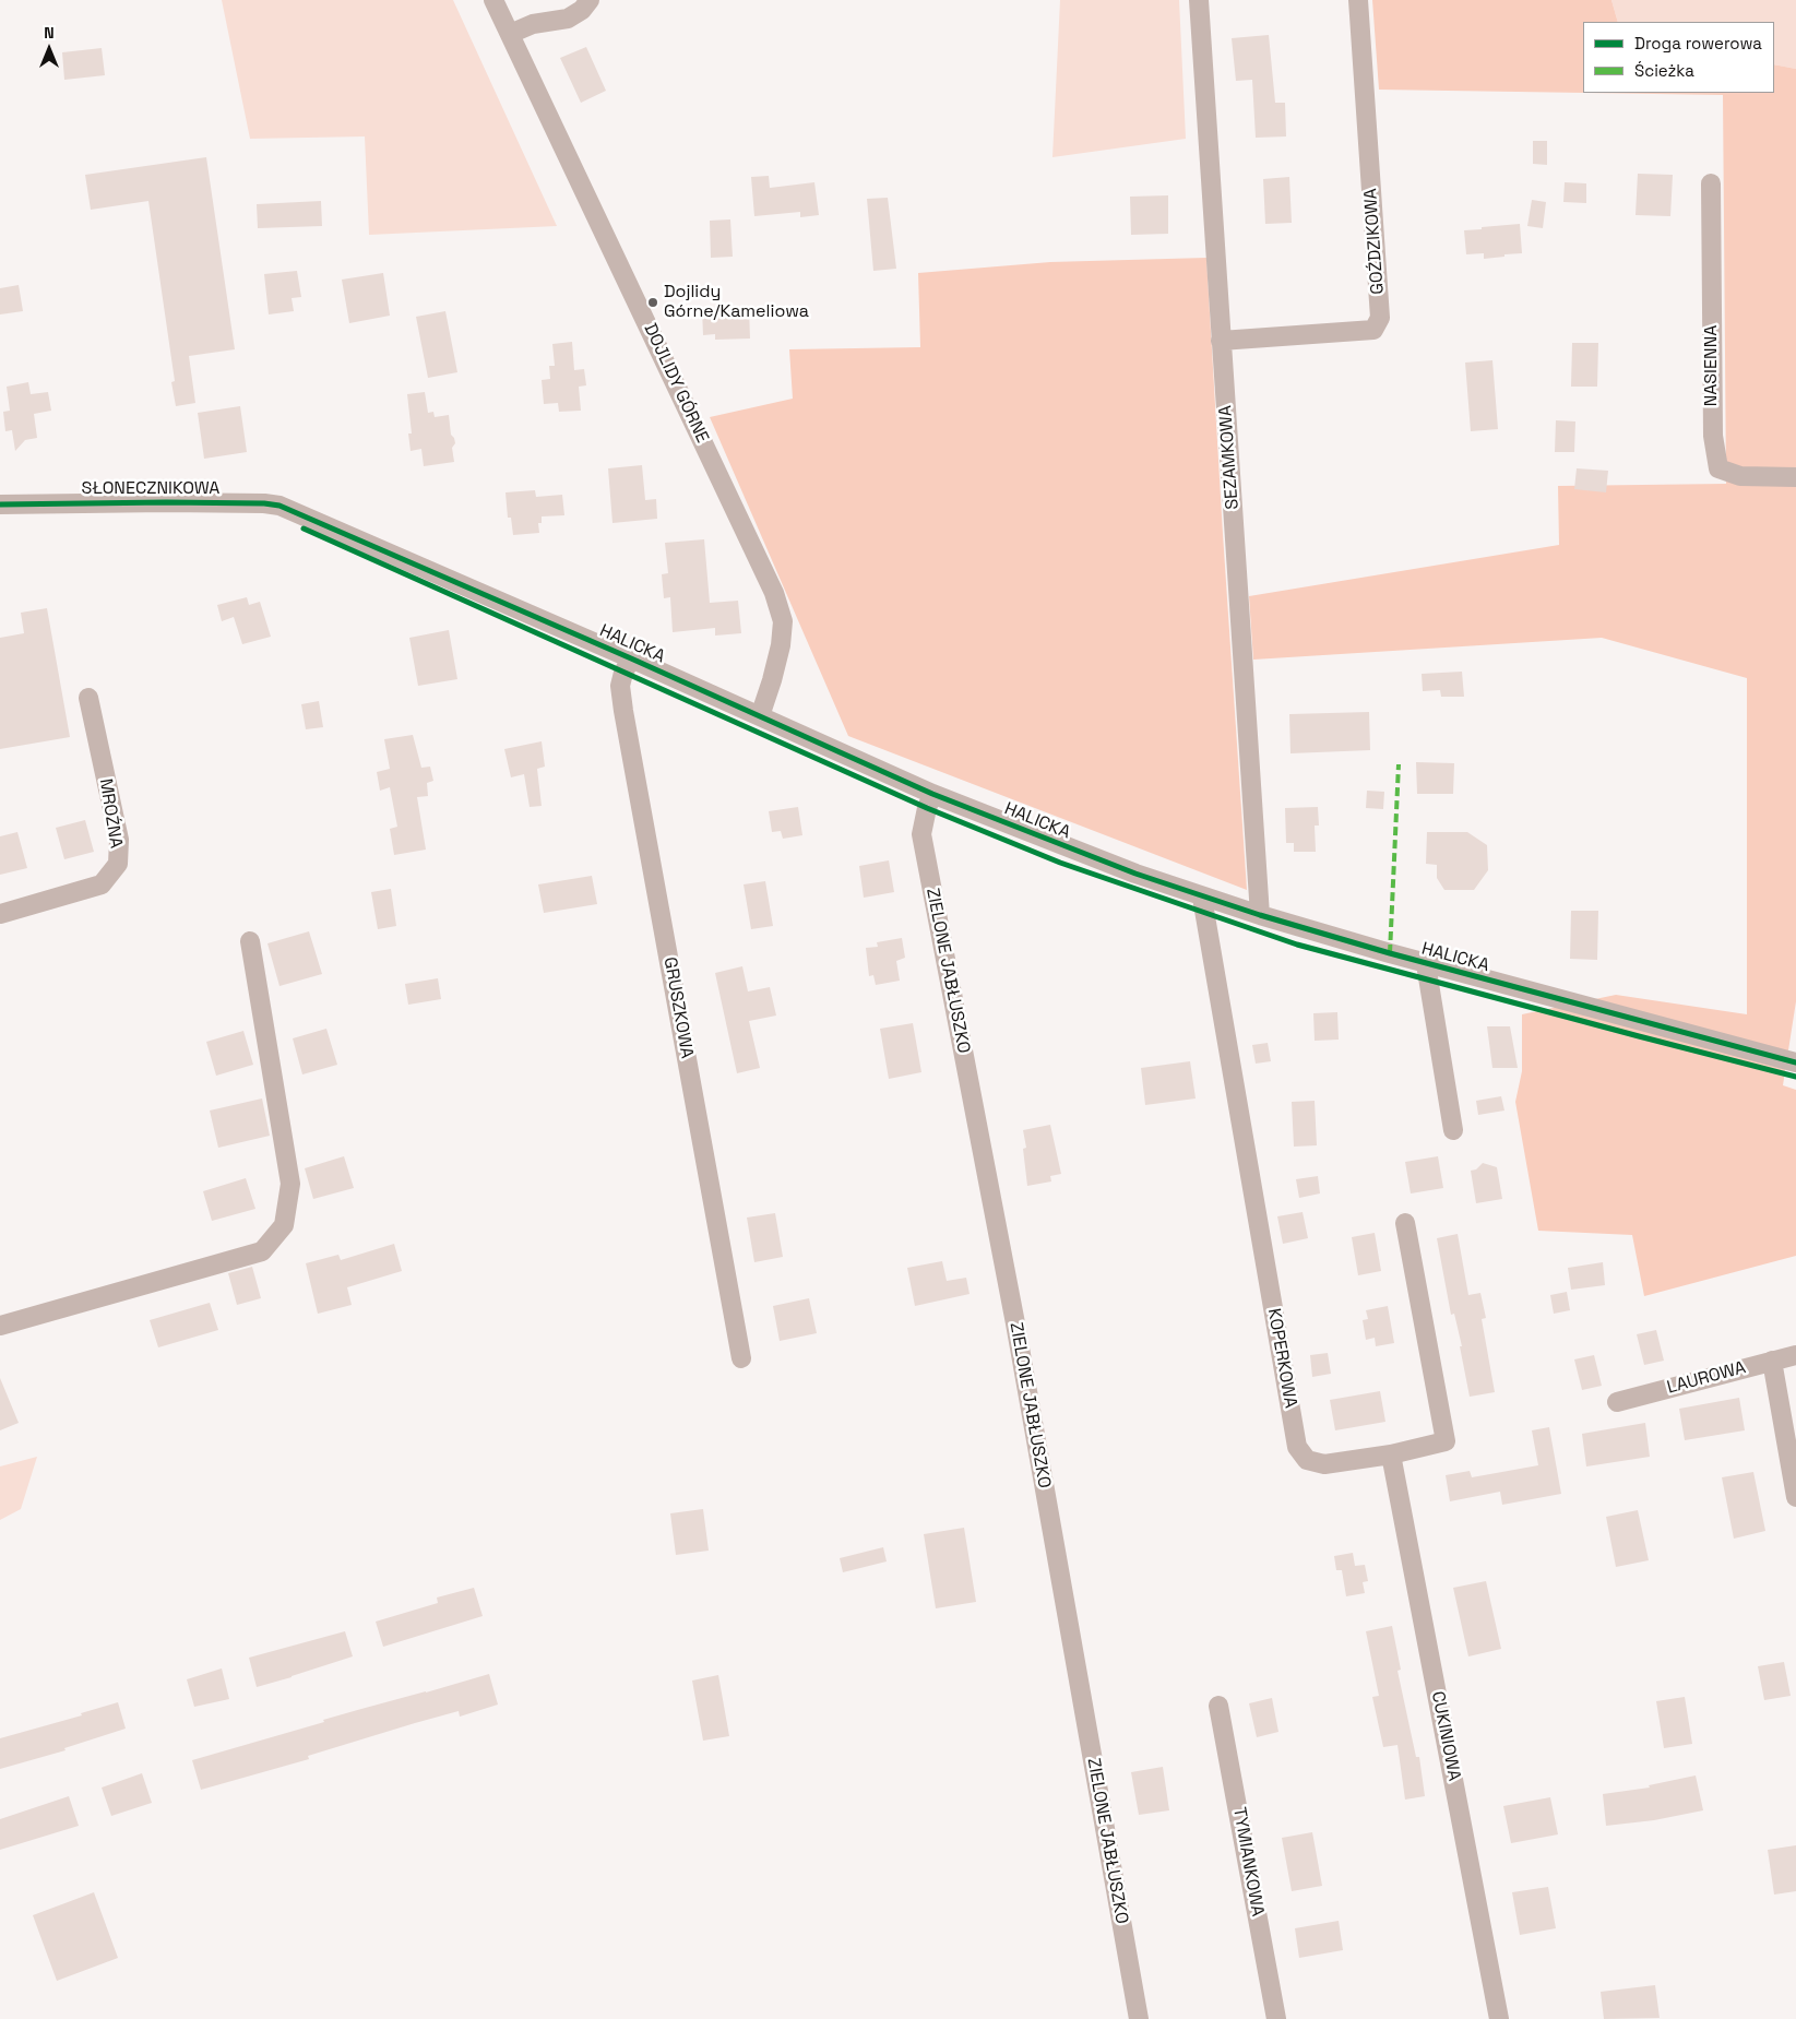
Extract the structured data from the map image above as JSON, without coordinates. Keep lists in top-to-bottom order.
{
  "streets": {
    "street": [
      "GOŹDZIKOWA",
      "NASIENNA",
      "DOJLIDY GÓRNE",
      "SEZAMKOWA",
      "SŁONECZNIKOWA",
      "HALICKA",
      "MROŹNA",
      "ZIELONE JABŁUSZKO",
      "GRUSZKOWA",
      "KOPERKOWA",
      "LAUROWA",
      "CUKINIOWA",
      "TYMIANKOWA"
    ]
  },
  "crossings": [
    ["GOŹDZIKOWA", "SEZAMKOWA"],
    ["DOJLIDY GÓRNE", "HALICKA"],
    ["SEZAMKOWA", "HALICKA"],
    ["SŁONECZNIKOWA", "HALICKA"],
    ["HALICKA", "ZIELONE JABŁUSZKO"],
    ["HALICKA", "GRUSZKOWA"],
    ["HALICKA", "KOPERKOWA"],
    ["KOPERKOWA", "CUKINIOWA"]
  ],
  "places": ["Dojlidy Górne/Kameliowa"],
  "legend": ["Droga rowerowa", "Ścieżka"],
  "north": "top"
}
